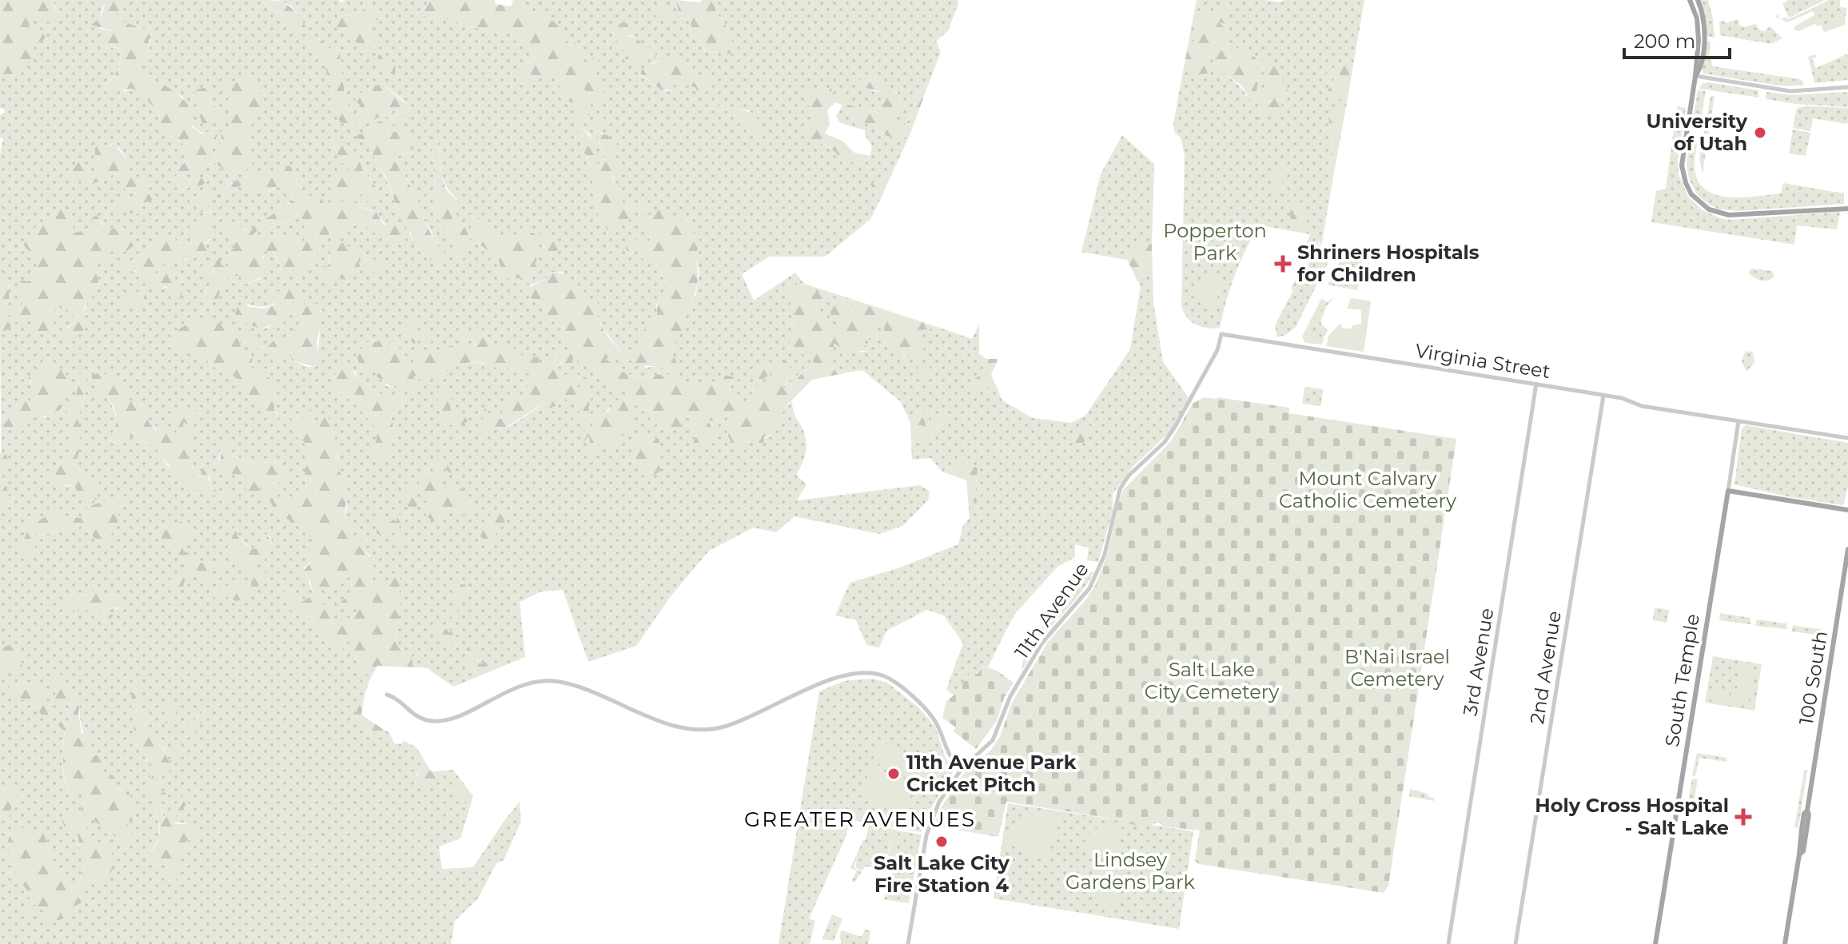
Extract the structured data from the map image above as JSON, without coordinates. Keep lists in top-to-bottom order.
{
  "streets": {
    "main road": ["100 South", "South Temple"],
    "street": [
      "Virginia Street",
      "11th Avenue",
      "3rd Avenue",
      "2nd Avenue"
    ]
  },
  "crossings": [
    ["Virginia Street", "11th Avenue"],
    ["Virginia Street", "3rd Avenue"],
    ["Virginia Street", "2nd Avenue"],
    ["Virginia Street", "South Temple"]
  ],
  "districts": ["GREATER AVENUES"],
  "parks": [
    "Popperton Park",
    "Mount Calvary Catholic Cemetery",
    "B'Nai Israel Cemetery",
    "Salt Lake City Cemetery",
    "Lindsey Gardens Park"
  ],
  "places": {
    "other": ["University of Utah", "11th Avenue Park Cricket Pitch", "Salt Lake City Fire Station 4"],
    "health": ["Shriners Hospitals for Children", "Holy Cross Hospital - Salt Lake"]
  },
  "scale_bar": "200 m"
}
